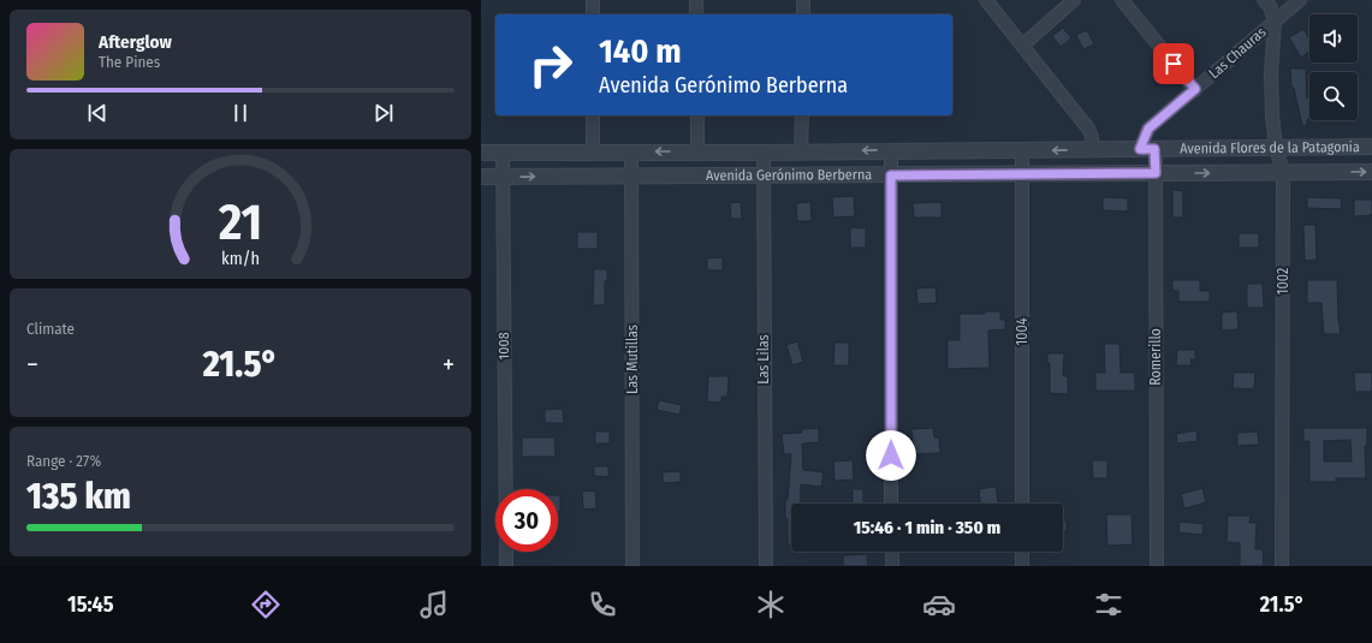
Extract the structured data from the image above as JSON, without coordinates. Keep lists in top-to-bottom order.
{
  "streets": {
    "street": [
      "Las Chauras",
      "Avenida Flores de la Patagonia",
      "Avenida Gerónimo Berberna",
      "1002",
      "1004",
      "1008",
      "Romerillo",
      "Las Mutillas",
      "Las Lilas"
    ]
  },
  "crossings": [
    ["Las Chauras", "Avenida Flores de la Patagonia"],
    ["Las Chauras", "Avenida Gerónimo Berberna"],
    ["Las Chauras", "1002"],
    ["Avenida Flores de la Patagonia", "Avenida Gerónimo Berberna"],
    ["Avenida Flores de la Patagonia", "1002"],
    ["Avenida Flores de la Patagonia", "Romerillo"],
    ["Avenida Gerónimo Berberna", "1004"],
    ["Avenida Gerónimo Berberna", "1008"],
    ["Avenida Gerónimo Berberna", "Romerillo"],
    ["Avenida Gerónimo Berberna", "Las Mutillas"],
    ["Avenida Gerónimo Berberna", "Las Lilas"]
  ],
  "page": {
    "turn": ["140 m", "Avenida Gerónimo Berberna"],
    "song": ["Afterglow", "The Pines"],
    "tile": [
      "Climate",
      ["Range · 27%", "135 km"]
    ],
    "heat": ["−", "21.5°", "+"],
    "limit": "30",
    "trip": "15:46 · 1 min · 350 m",
    "tabs": ["15:45", "21.5°"],
    "gauge": ["21", "km/h"]
  }
}
